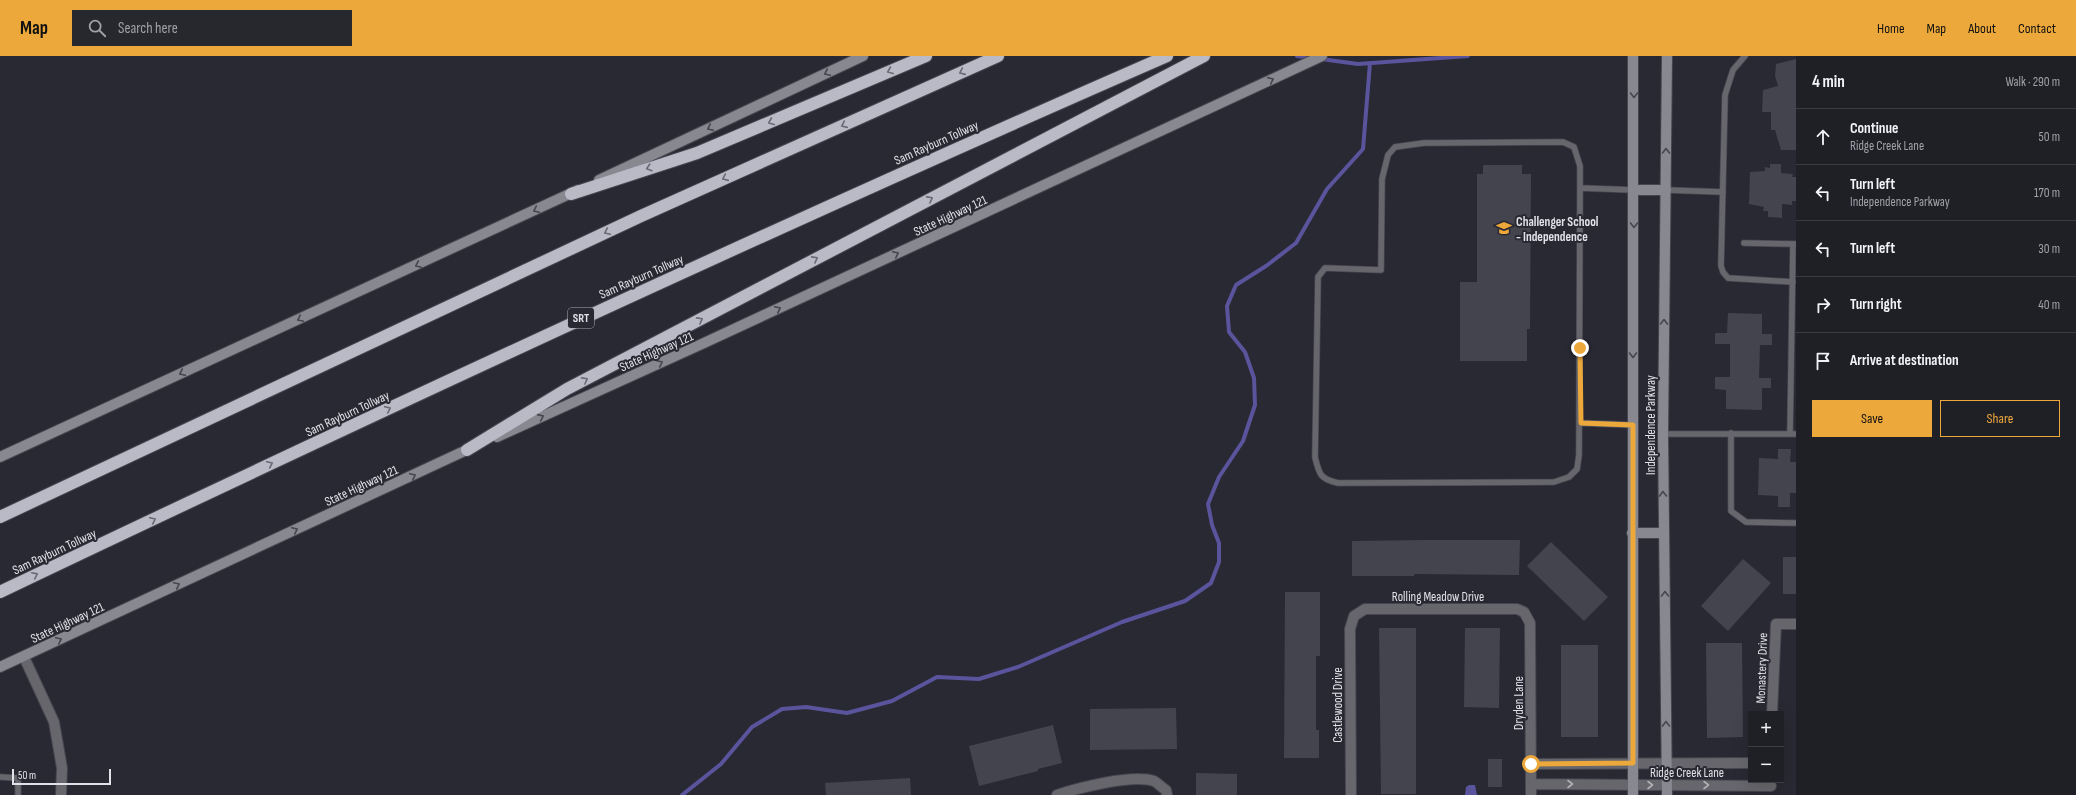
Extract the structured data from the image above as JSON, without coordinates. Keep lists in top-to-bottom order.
{
  "streets": {
    "highway": ["Sam Rayburn Tollway", "SRT"],
    "main road": ["State Highway 121", "Independence Parkway"],
    "street": [
      "Rolling Meadow Drive",
      "Monastery Drive",
      "Dryden Lane",
      "Castlewood Drive",
      "Ridge Creek Lane"
    ]
  },
  "crossings": [
    ["Independence Parkway", "Ridge Creek Lane"],
    ["Rolling Meadow Drive", "Dryden Lane"],
    ["Rolling Meadow Drive", "Castlewood Drive"],
    ["Dryden Lane", "Ridge Creek Lane"]
  ],
  "one_way": ["State Highway 121"],
  "places": {
    "school or university": ["Challenger School - Independence"]
  },
  "scale_bar": "50 m",
  "page": {
    "header": "Map",
    "search": "Search here",
    "nav": [
      "Home",
      "Map",
      "About",
      "Contact"
    ],
    "heading": ["4 min", "Walk · 290 m"],
    "list": [
      ["Continue", "Ridge Creek Lane", "50 m"],
      ["Turn left", "Independence Parkway", "170 m"],
      ["Turn left", "30 m"],
      ["Turn right", "40 m"],
      "Arrive at destination"
    ],
    "buttons": ["Save", "Share"],
    "map_buttons": ["+", "−"],
    "scale": "50 m"
  }
}
